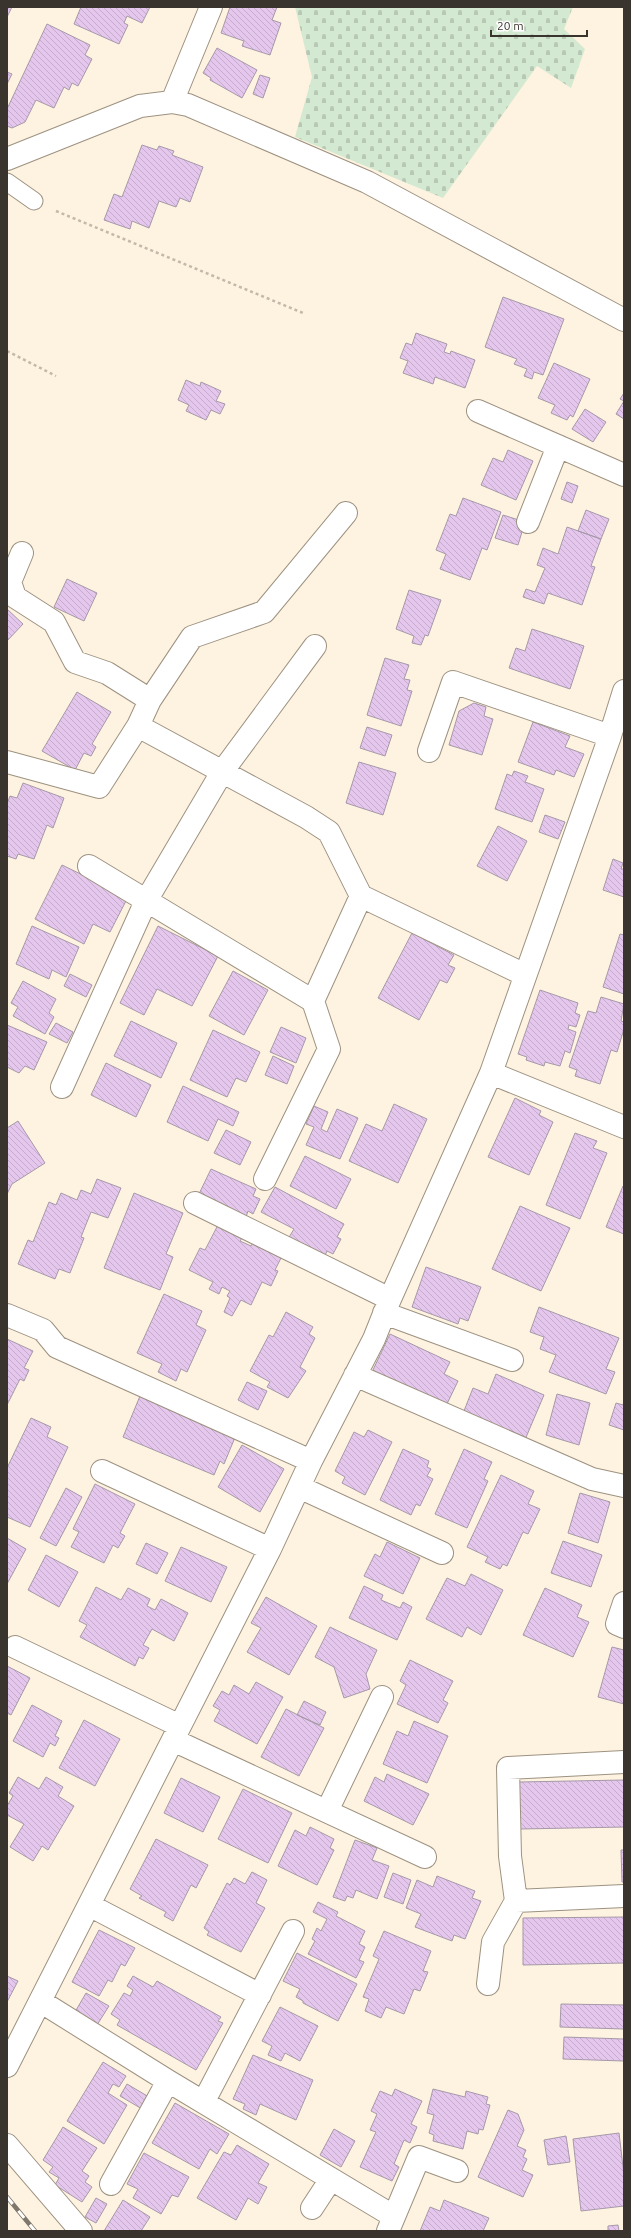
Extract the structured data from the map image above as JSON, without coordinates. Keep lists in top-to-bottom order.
{
  "scale_bar": "20 m"
}
